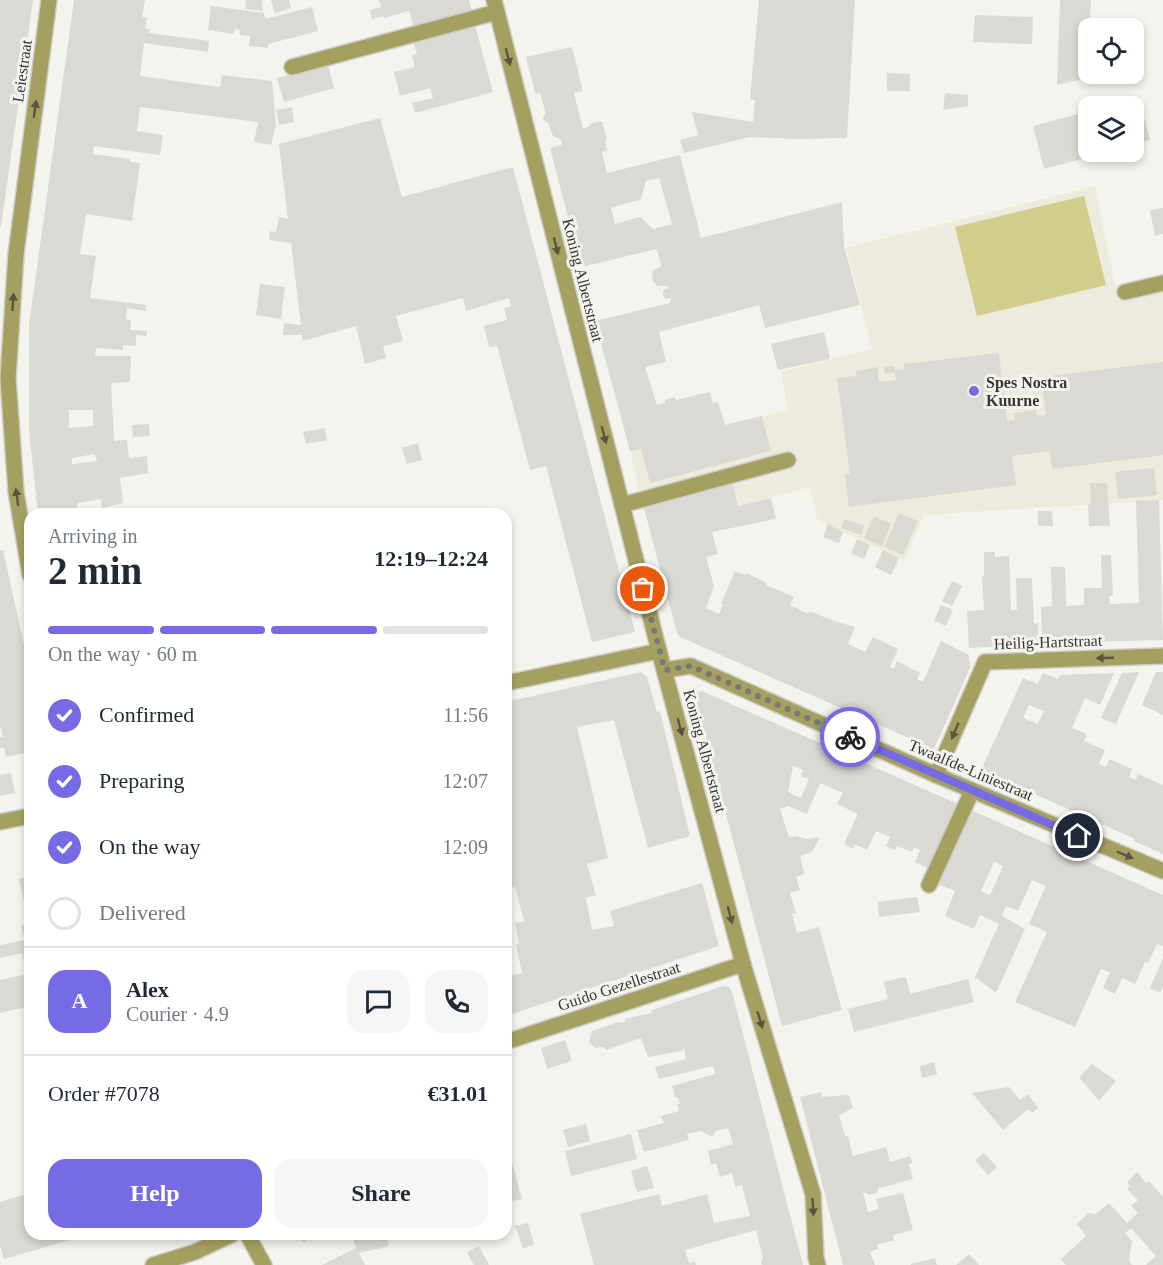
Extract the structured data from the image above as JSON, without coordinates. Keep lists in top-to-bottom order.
{
  "streets": {
    "street": [
      "Leiestraat",
      "Koning Albertstraat",
      "Heilig-Hartstraat",
      "Twaalfde-Liniestraat",
      "Guido Gezellestraat"
    ]
  },
  "crossings": [
    ["Koning Albertstraat", "Twaalfde-Liniestraat"],
    ["Koning Albertstraat", "Guido Gezellestraat"],
    ["Heilig-Hartstraat", "Twaalfde-Liniestraat"]
  ],
  "one_way": [
    "Leiestraat",
    "Koning Albertstraat",
    "Heilig-Hartstraat",
    "Twaalfde-Liniestraat"
  ],
  "places": ["Spes Nostra Kuurne"],
  "page": {
    "heading": ["2 min", "Arriving in", "12:19–12:24"],
    "panel": [
      "Alex",
      "Courier · 4.9",
      "Order #7078",
      "€31.01"
    ],
    "bar": "On the way · 60 m",
    "list": [
      ["Confirmed", "11:56"],
      ["Preparing", "12:07"],
      ["On the way", "12:09"],
      "Delivered"
    ],
    "round": "A",
    "buttons": ["Help", "Share"]
  }
}
